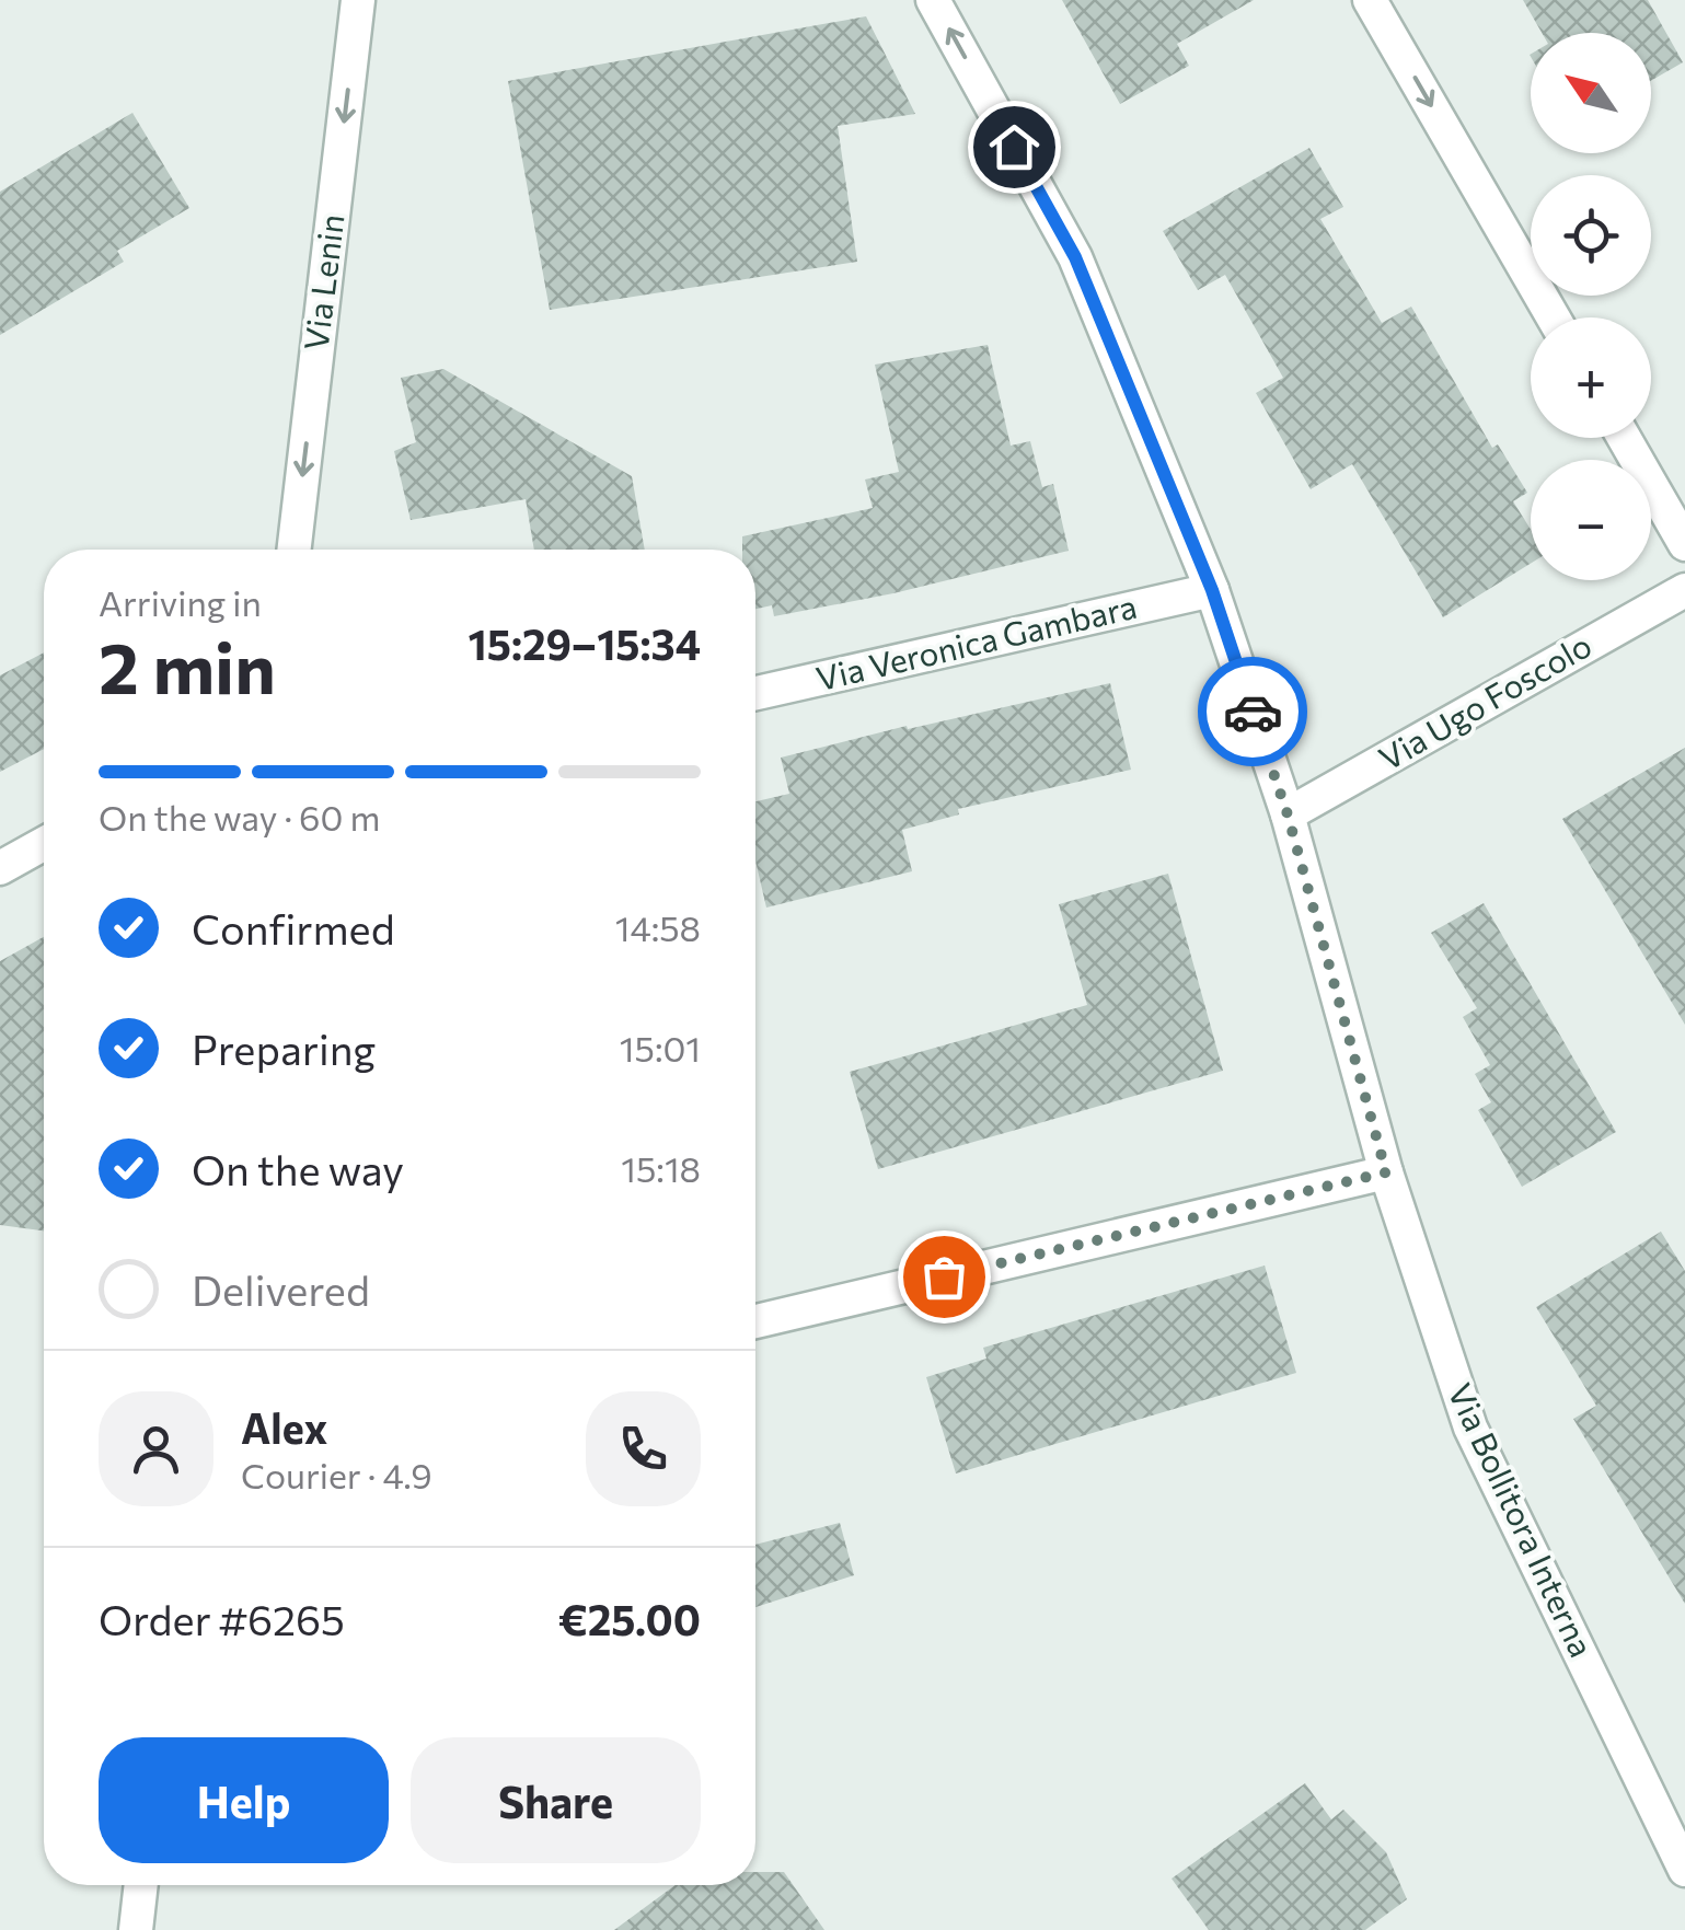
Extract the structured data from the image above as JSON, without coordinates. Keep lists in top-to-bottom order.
{
  "streets": {
    "street": [
      "Via Lenin",
      "Via Veronica Gambara",
      "Via Ugo Foscolo",
      "Via Bollitora Interna"
    ]
  },
  "crossings": [
    ["Via Veronica Gambara", "Via Bollitora Interna"],
    ["Via Ugo Foscolo", "Via Bollitora Interna"]
  ],
  "one_way": ["Via Lenin"],
  "north": "top left",
  "page": {
    "map_buttons": ["+", "−"],
    "heading": ["2 min", "Arriving in", "15:29–15:34"],
    "panel": [
      "Alex",
      "Courier · 4.9",
      "Order #6265",
      "€25.00"
    ],
    "bar": "On the way · 60 m",
    "list": [
      ["Confirmed", "14:58"],
      ["Preparing", "15:01"],
      ["On the way", "15:18"],
      "Delivered"
    ],
    "buttons": ["Help", "Share"]
  }
}
